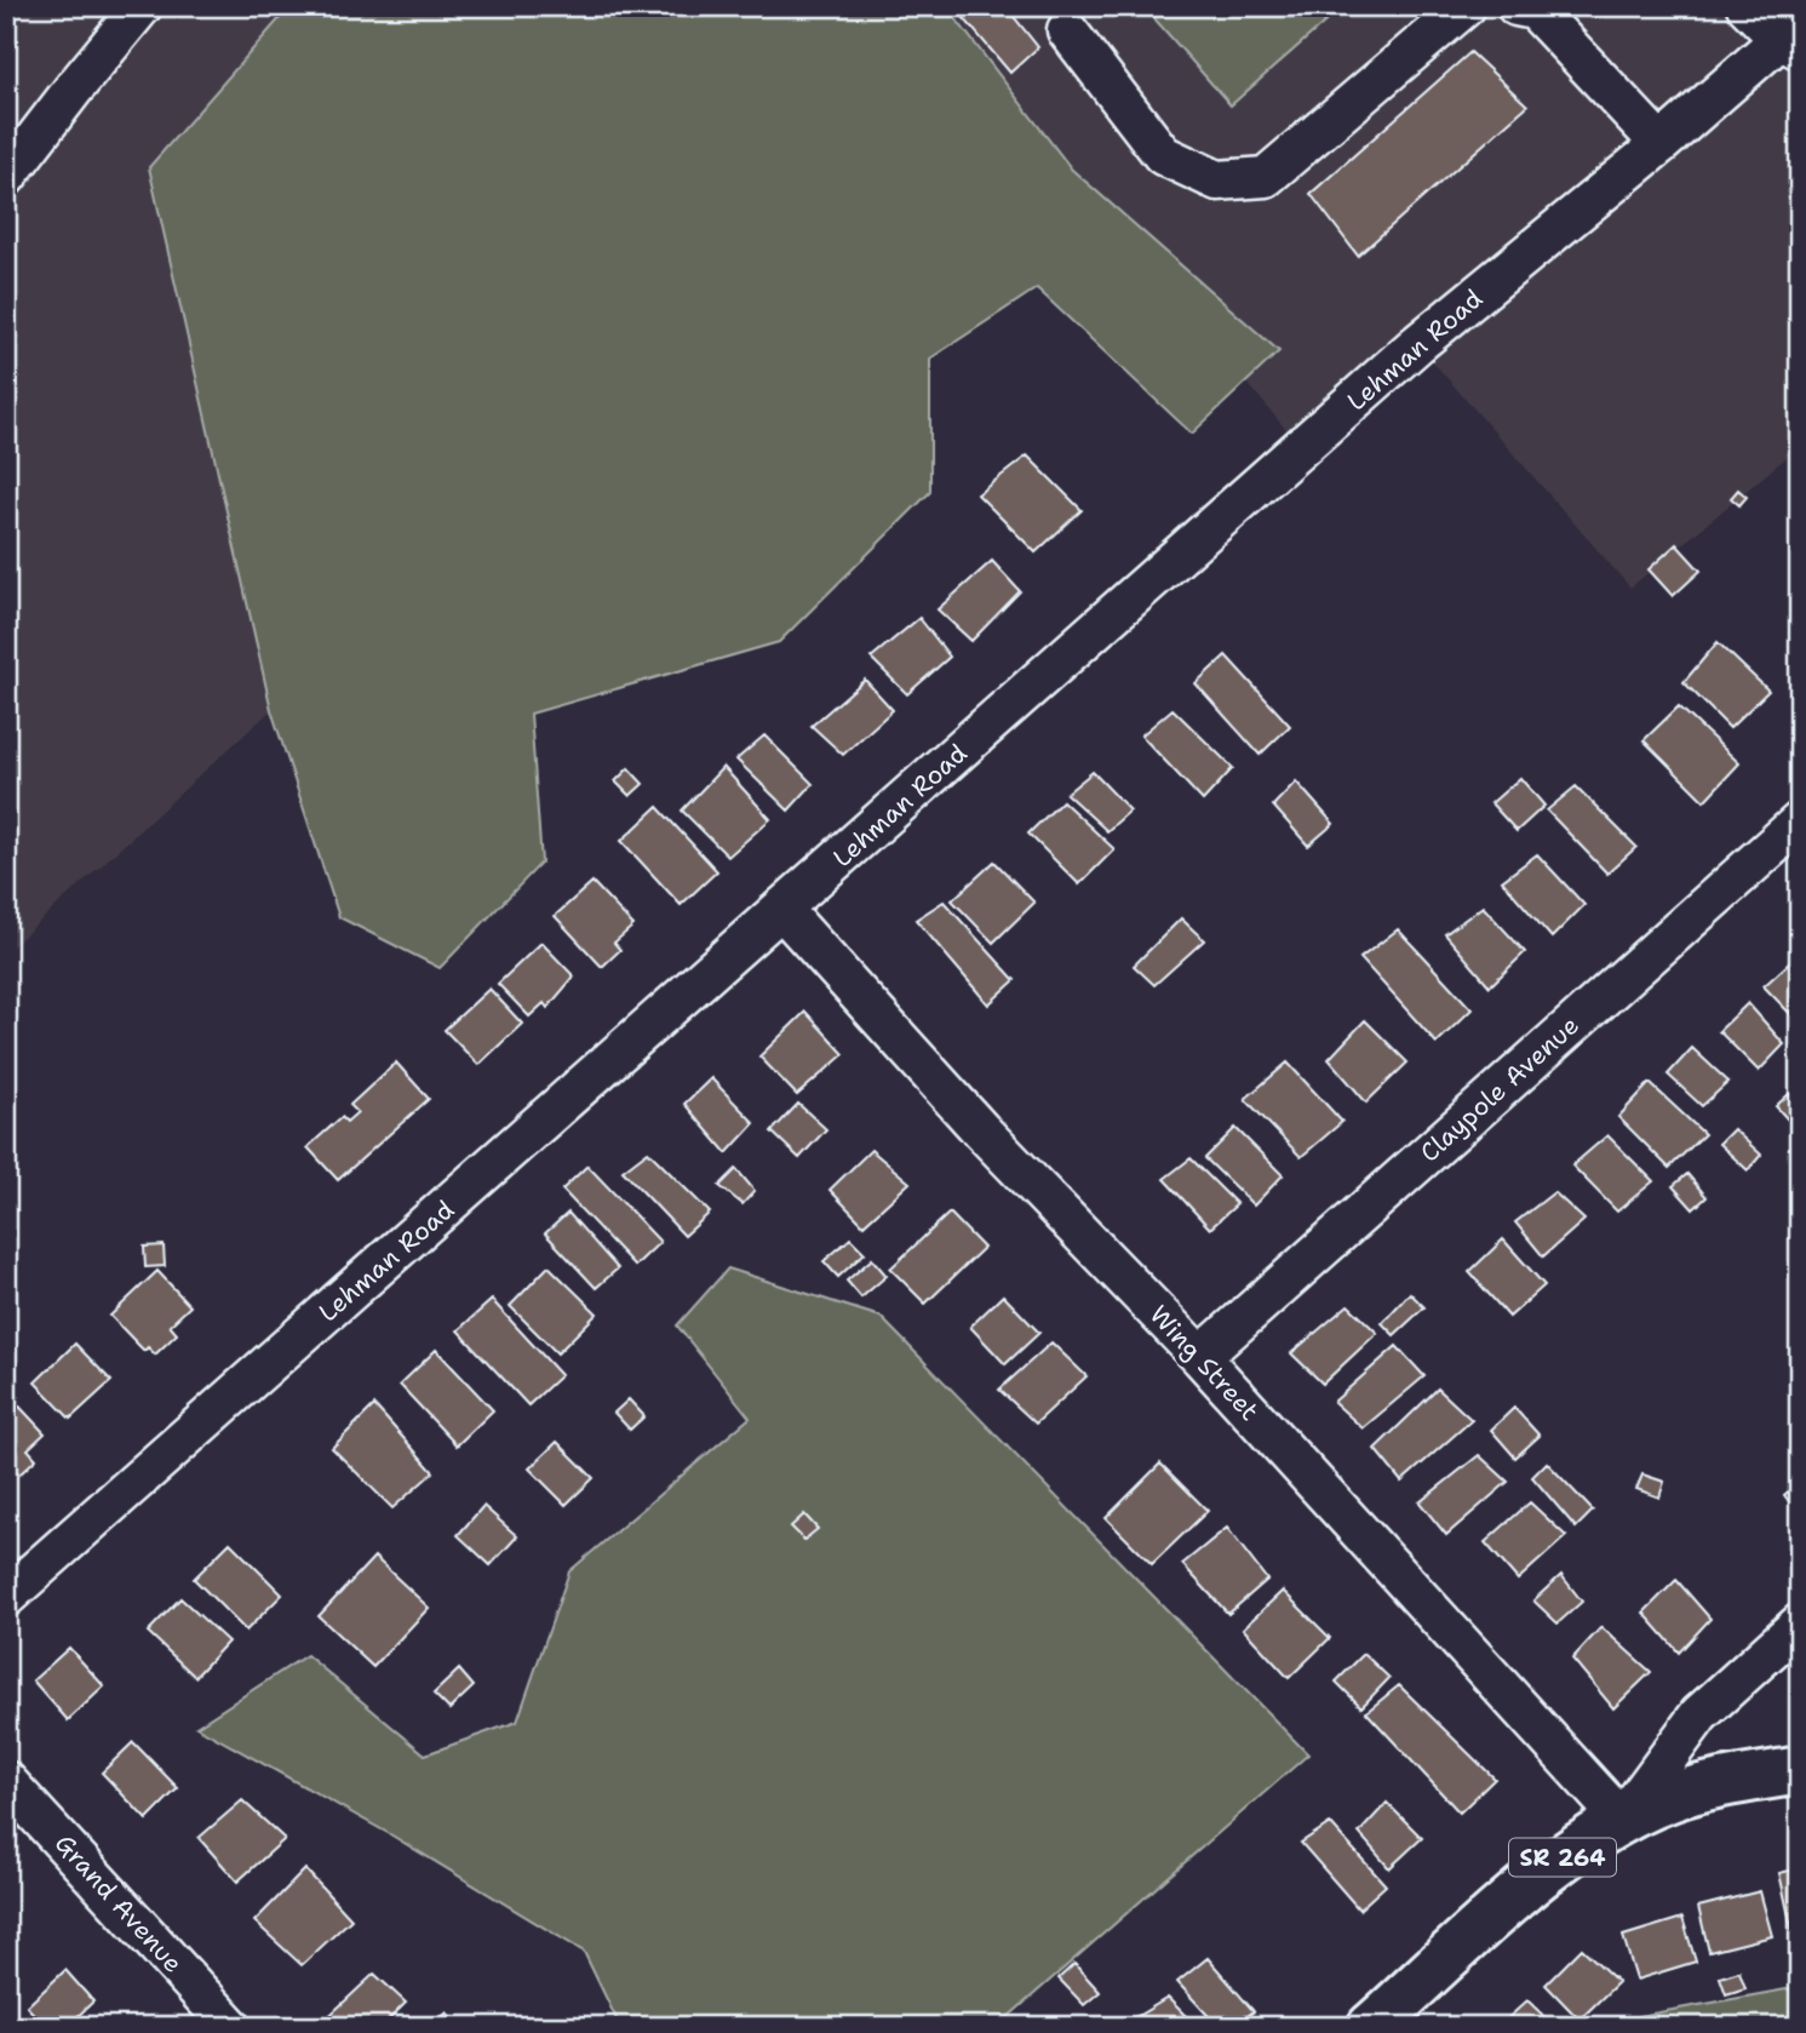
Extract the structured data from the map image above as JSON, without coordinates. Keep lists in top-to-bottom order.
{
  "streets": {
    "main road": ["SR 264"],
    "street": [
      "Lehman Road",
      "Claypole Avenue",
      "Wing Street",
      "Grand Avenue"
    ]
  },
  "crossings": [
    ["Lehman Road", "Wing Street"],
    ["Claypole Avenue", "Wing Street"],
    ["Wing Street", "SR 264"]
  ]
}
